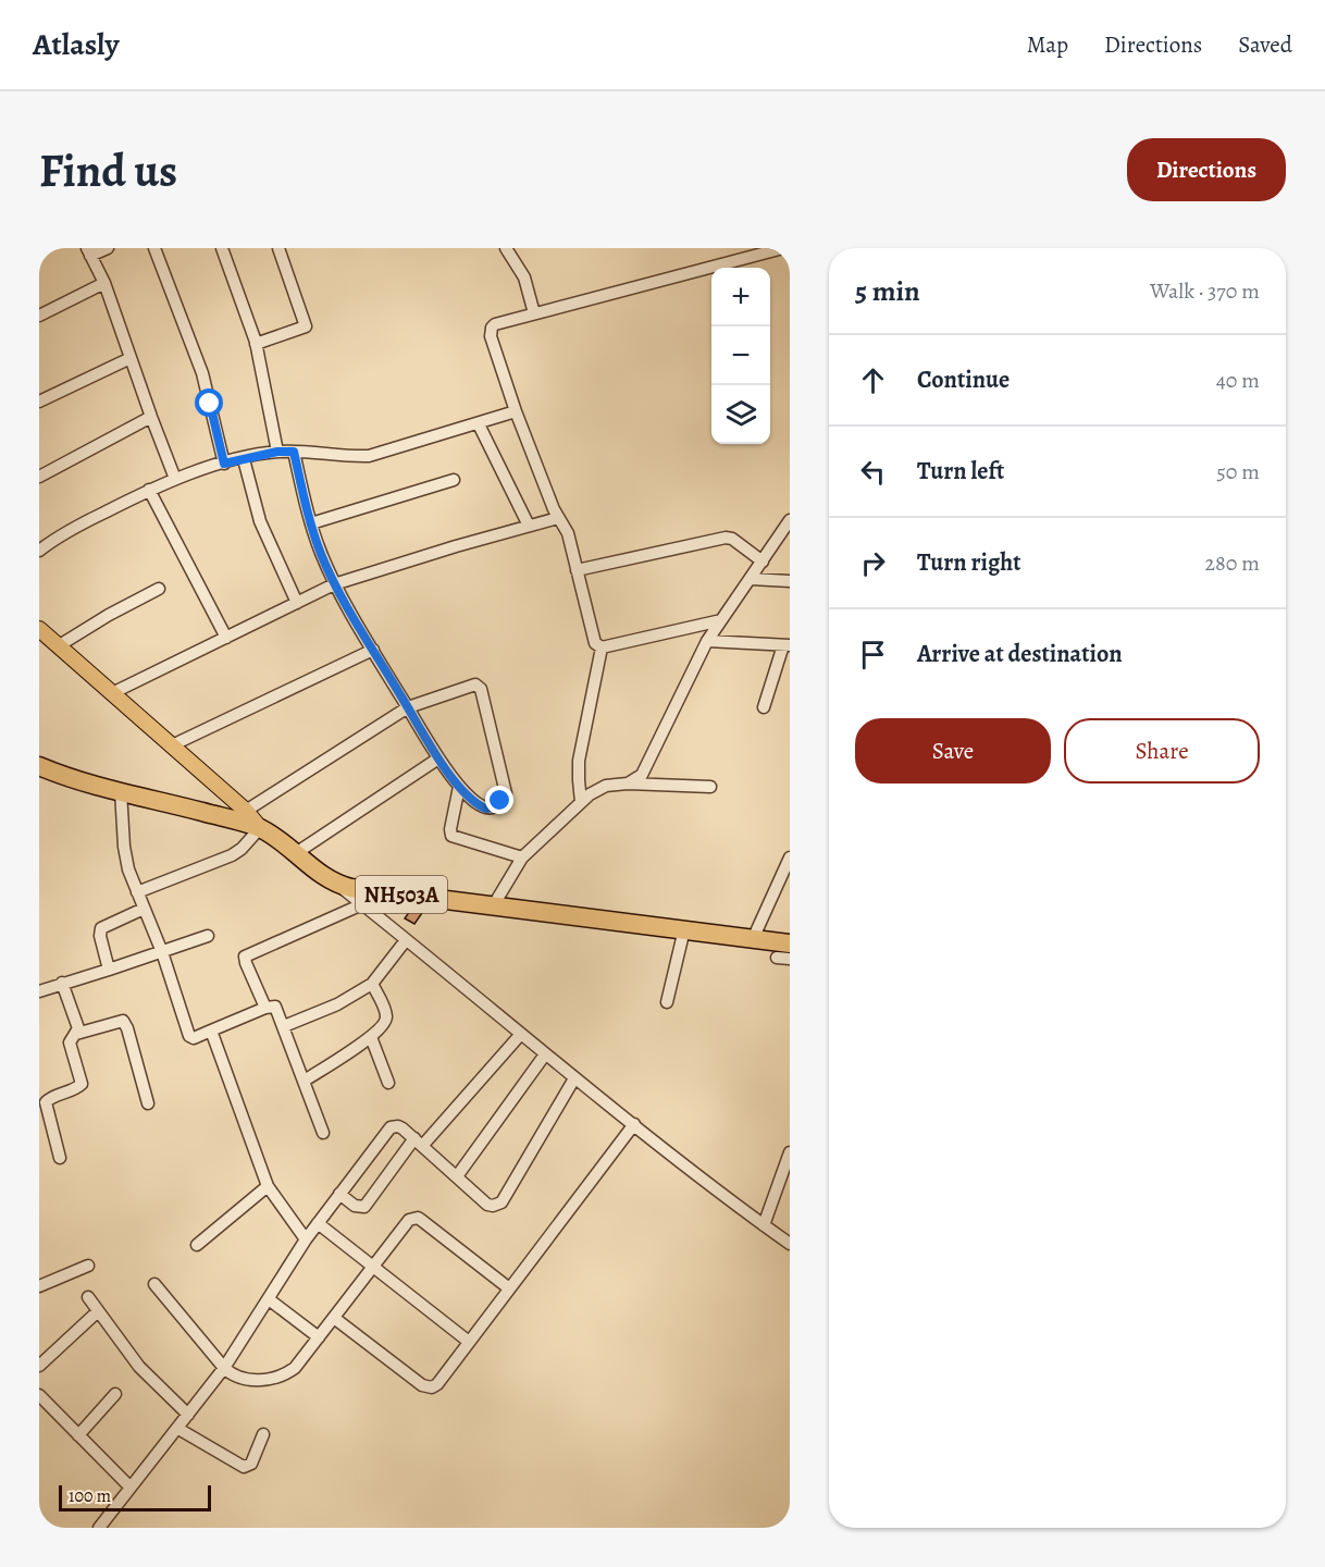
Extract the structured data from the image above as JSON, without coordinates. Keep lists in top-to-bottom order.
{
  "streets": {
    "highway": ["NH503A"]
  },
  "scale_bar": "100 m",
  "page": {
    "header": "Atlasly",
    "nav": ["Map", "Directions", "Saved"],
    "buttons": [
      "Directions",
      ["Save", "Share"]
    ],
    "title": "Find us",
    "heading": ["5 min", "Walk · 370 m"],
    "map_buttons": ["+", "−"],
    "list": [
      ["Continue", "40 m"],
      ["Turn left", "50 m"],
      ["Turn right", "280 m"],
      "Arrive at destination"
    ],
    "scale": "100 m"
  }
}
